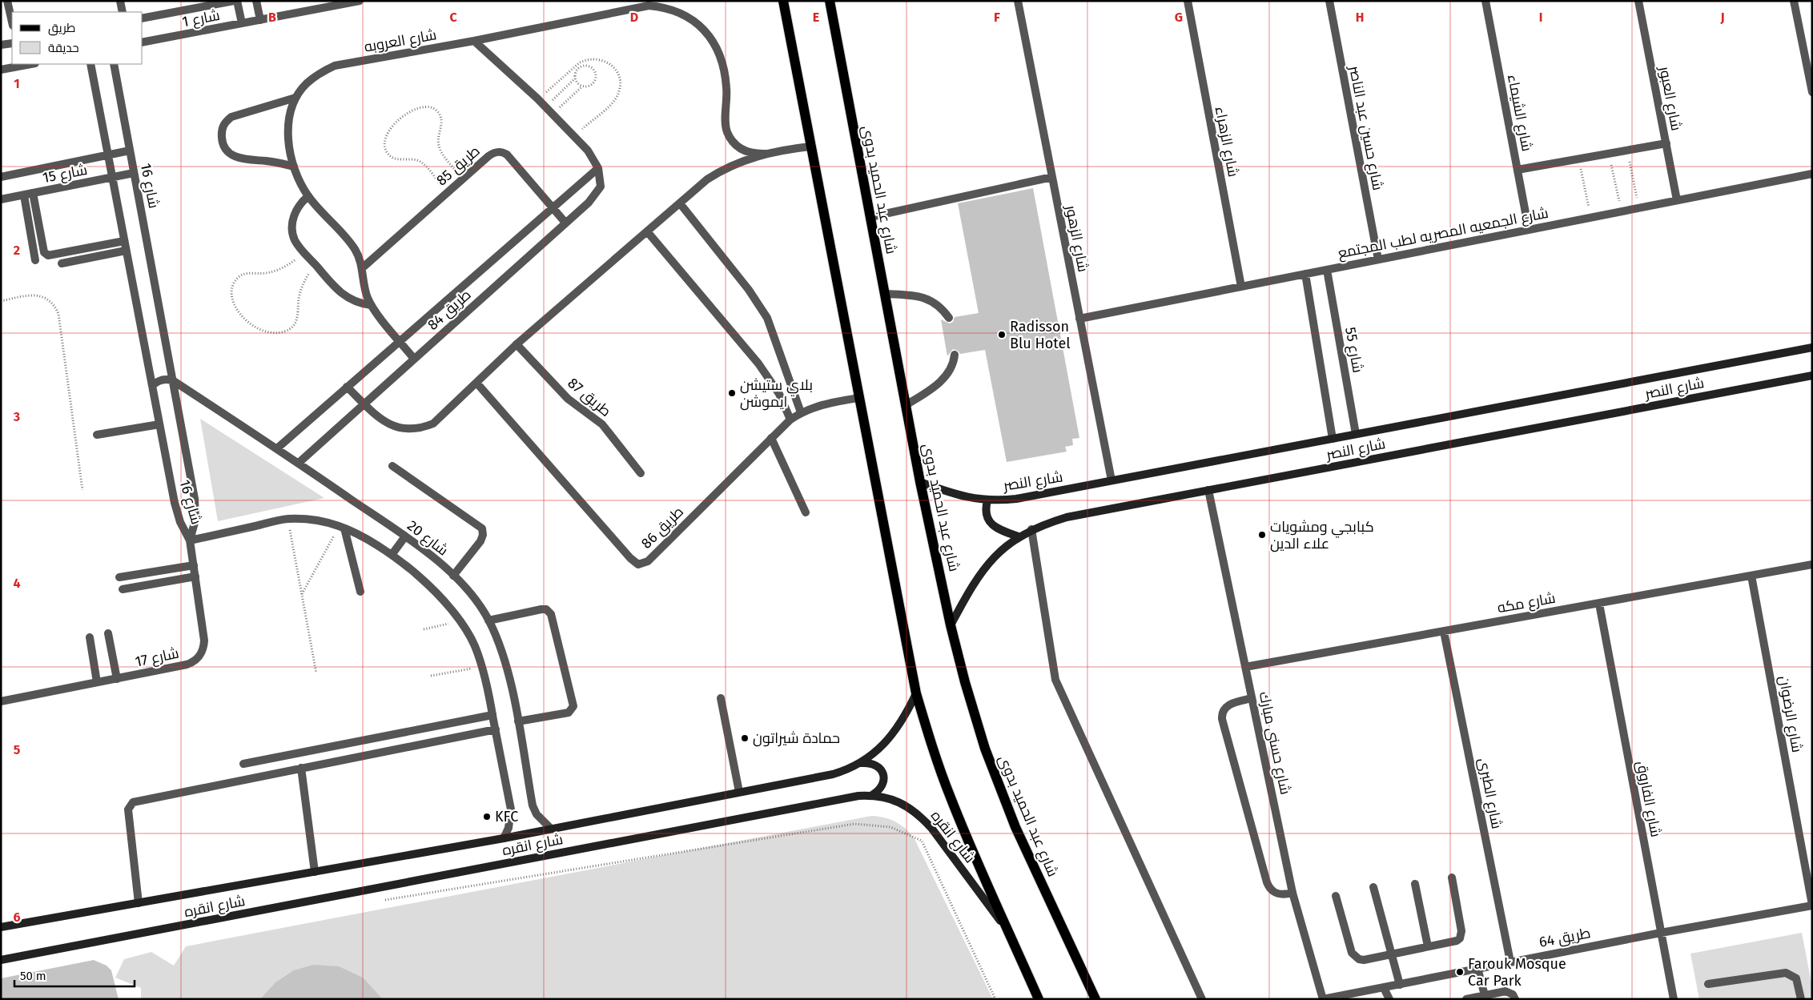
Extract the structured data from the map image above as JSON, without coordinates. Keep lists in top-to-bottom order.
{
  "streets": {
    "main road": ["شارع عبد الحميد بدوى"],
    "street": [
      "شارع 1",
      "شارع العروبه",
      "شارع العبور",
      "شارع الشيماء",
      "شارع حسين عبد الناصر",
      "شارع الزهراء",
      "طريق 85",
      "شارع 15",
      "شارع 16",
      "شارع الجمعيه المصريه لطب المجتمع",
      "شارع الزهور",
      "طريق 84",
      "شارع 55",
      "شارع النصر",
      "طريق 87",
      "طريق 86",
      "شارع 20",
      "شارع مكه",
      "شارع 17",
      "شارع الرضوان",
      "شارع حسنى مبارك",
      "شارع الطبرى",
      "شارع الفاروق",
      "شارع انقره",
      "طريق 64"
    ]
  },
  "crossings": [
    ["شارع العروبه", "طريق 85"],
    ["شارع العروبه", "طريق 84"],
    ["شارع العبور", "شارع الجمعيه المصريه لطب المجتمع"],
    ["شارع الشيماء", "شارع الجمعيه المصريه لطب المجتمع"],
    ["شارع حسين عبد الناصر", "شارع الجمعيه المصريه لطب المجتمع"],
    ["شارع الزهراء", "شارع الجمعيه المصريه لطب المجتمع"],
    ["طريق 85", "طريق 84"],
    ["شارع 15", "شارع 16"],
    ["شارع 16", "شارع 20"],
    ["شارع 16", "شارع 17"],
    ["شارع عبد الحميد بدوى", "شارع النصر"],
    ["شارع الجمعيه المصريه لطب المجتمع", "شارع الزهور"],
    ["شارع الجمعيه المصريه لطب المجتمع", "شارع 55"],
    ["شارع الزهور", "شارع النصر"],
    ["طريق 84", "شارع 20"],
    ["شارع 55", "شارع النصر"],
    ["شارع النصر", "شارع حسنى مبارك"],
    ["شارع 20", "شارع انقره"],
    ["شارع مكه", "شارع الرضوان"],
    ["شارع مكه", "شارع حسنى مبارك"],
    ["شارع مكه", "شارع الطبرى"],
    ["شارع مكه", "شارع الفاروق"],
    ["شارع الرضوان", "طريق 64"],
    ["شارع حسنى مبارك", "طريق 64"],
    ["شارع الطبرى", "طريق 64"],
    ["شارع الفاروق", "طريق 64"]
  ],
  "places": [
    "Radisson Blu Hotel",
    "بلاي ستيشن ايموشن",
    "كبابجي ومشويات علاء الدين",
    "حمادة شيراتون",
    "KFC",
    "Farouk Mosque Car Park"
  ],
  "legend": ["طريق", "حديقة"],
  "scale_bar": "50 m",
  "grid": {
    "columns": [
      "B",
      "C",
      "D",
      "E",
      "F",
      "G",
      "H",
      "I",
      "J"
    ],
    "rows": [
      "1",
      "2",
      "3",
      "4",
      "5",
      "6"
    ]
  }
}
